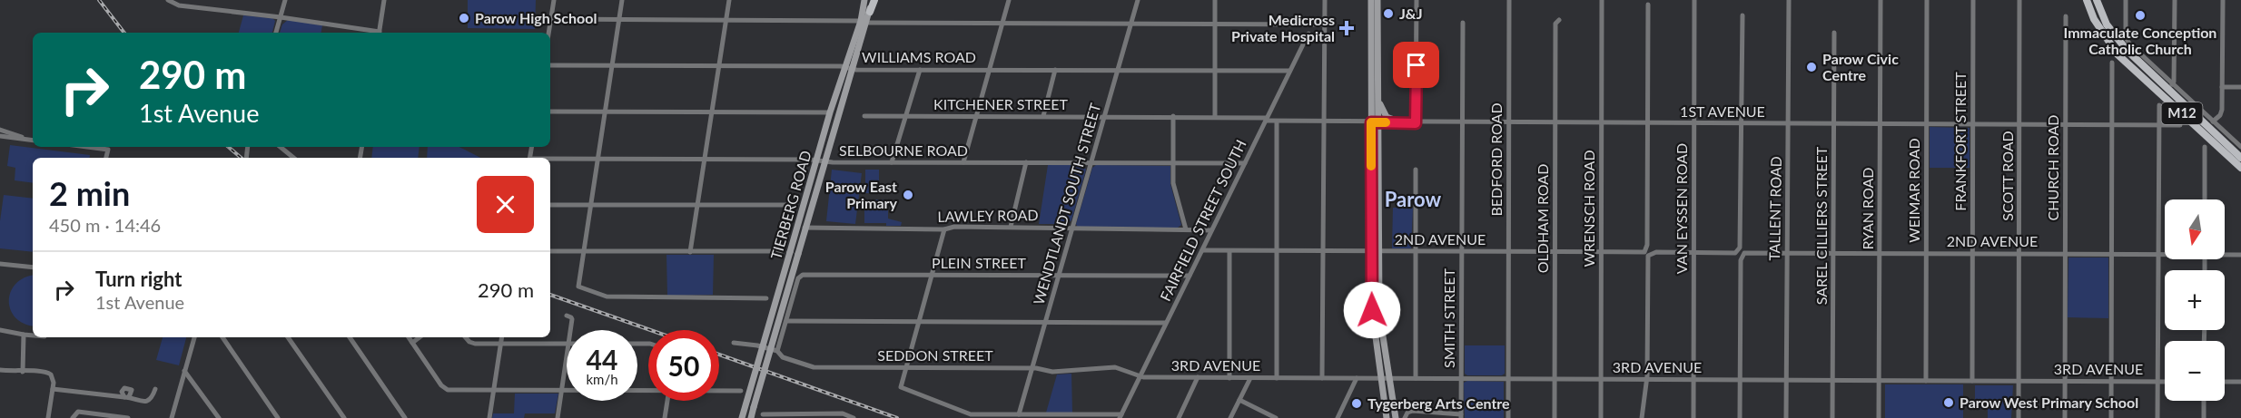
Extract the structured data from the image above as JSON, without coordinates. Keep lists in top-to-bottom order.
{
  "streets": {
    "main road": ["M12", "TIERBERG ROAD"],
    "street": [
      "WILLIAMS ROAD",
      "KITCHENER STREET",
      "1ST AVENUE",
      "FRANKFORT STREET",
      "SELBOURNE ROAD",
      "BEDFORD ROAD",
      "CHURCH ROAD",
      "SCOTT ROAD",
      "WEIMAR ROAD",
      "WENDTLANDT SOUTH STREET",
      "WRENSCH ROAD",
      "VAN EYSSEN ROAD",
      "TALLENT ROAD",
      "RYAN ROAD",
      "LAWLEY ROAD",
      "OLDHAM ROAD",
      "FAIRFIELD STREET SOUTH",
      "SAREL CILLIERS STREET",
      "2ND AVENUE",
      "PLEIN STREET",
      "SMITH STREET",
      "SEDDON STREET",
      "3RD AVENUE"
    ]
  },
  "crossings": [
    ["WILLIAMS ROAD", "WENDTLANDT SOUTH STREET"],
    ["WILLIAMS ROAD", "TIERBERG ROAD"],
    ["WILLIAMS ROAD", "FAIRFIELD STREET SOUTH"],
    ["KITCHENER STREET", "1ST AVENUE"],
    ["KITCHENER STREET", "WENDTLANDT SOUTH STREET"],
    ["KITCHENER STREET", "FAIRFIELD STREET SOUTH"],
    ["1ST AVENUE", "FRANKFORT STREET"],
    ["1ST AVENUE", "BEDFORD ROAD"],
    ["1ST AVENUE", "CHURCH ROAD"],
    ["1ST AVENUE", "SCOTT ROAD"],
    ["1ST AVENUE", "WEIMAR ROAD"],
    ["1ST AVENUE", "WRENSCH ROAD"],
    ["1ST AVENUE", "VAN EYSSEN ROAD"],
    ["1ST AVENUE", "TALLENT ROAD"],
    ["1ST AVENUE", "RYAN ROAD"],
    ["1ST AVENUE", "OLDHAM ROAD"],
    ["1ST AVENUE", "FAIRFIELD STREET SOUTH"],
    ["1ST AVENUE", "SAREL CILLIERS STREET"],
    ["1ST AVENUE", "SMITH STREET"],
    ["FRANKFORT STREET", "2ND AVENUE"],
    ["FRANKFORT STREET", "3RD AVENUE"],
    ["SELBOURNE ROAD", "WENDTLANDT SOUTH STREET"],
    ["SELBOURNE ROAD", "TIERBERG ROAD"],
    ["SELBOURNE ROAD", "FAIRFIELD STREET SOUTH"],
    ["BEDFORD ROAD", "2ND AVENUE"],
    ["BEDFORD ROAD", "3RD AVENUE"],
    ["CHURCH ROAD", "2ND AVENUE"],
    ["CHURCH ROAD", "3RD AVENUE"],
    ["SCOTT ROAD", "2ND AVENUE"],
    ["SCOTT ROAD", "3RD AVENUE"],
    ["WEIMAR ROAD", "2ND AVENUE"],
    ["WEIMAR ROAD", "3RD AVENUE"],
    ["WENDTLANDT SOUTH STREET", "LAWLEY ROAD"],
    ["WENDTLANDT SOUTH STREET", "PLEIN STREET"],
    ["WENDTLANDT SOUTH STREET", "SEDDON STREET"],
    ["TIERBERG ROAD", "LAWLEY ROAD"],
    ["WRENSCH ROAD", "2ND AVENUE"],
    ["WRENSCH ROAD", "3RD AVENUE"],
    ["VAN EYSSEN ROAD", "2ND AVENUE"],
    ["VAN EYSSEN ROAD", "3RD AVENUE"],
    ["TALLENT ROAD", "2ND AVENUE"],
    ["TALLENT ROAD", "3RD AVENUE"],
    ["RYAN ROAD", "2ND AVENUE"],
    ["RYAN ROAD", "3RD AVENUE"],
    ["LAWLEY ROAD", "FAIRFIELD STREET SOUTH"],
    ["OLDHAM ROAD", "2ND AVENUE"],
    ["OLDHAM ROAD", "3RD AVENUE"],
    ["FAIRFIELD STREET SOUTH", "2ND AVENUE"],
    ["FAIRFIELD STREET SOUTH", "PLEIN STREET"],
    ["FAIRFIELD STREET SOUTH", "SEDDON STREET"],
    ["FAIRFIELD STREET SOUTH", "3RD AVENUE"],
    ["SAREL CILLIERS STREET", "2ND AVENUE"],
    ["SAREL CILLIERS STREET", "3RD AVENUE"],
    ["2ND AVENUE", "SMITH STREET"],
    ["SMITH STREET", "3RD AVENUE"],
    ["SEDDON STREET", "3RD AVENUE"]
  ],
  "districts": ["Parow"],
  "places": {
    "other": [
      "J&J",
      "Immaculate Conception Catholic Church",
      "Parow High School",
      "Parow Civic Centre",
      "Parow East Primary",
      "Parow West Primary School",
      "Tygerberg Arts Centre"
    ],
    "health": ["Medicross Private Hospital"]
  },
  "north": "bottom",
  "page": {
    "turn": ["290 m", "1st Avenue"],
    "heading": ["2 min", "450 m · 14:46"],
    "map_buttons": ["+", "−"],
    "list": [
      {
        "name": "Turn right",
        "note": "1st Avenue",
        "value": "290 m"
      }
    ],
    "speed": "44 km/h",
    "limit": "50"
  }
}
